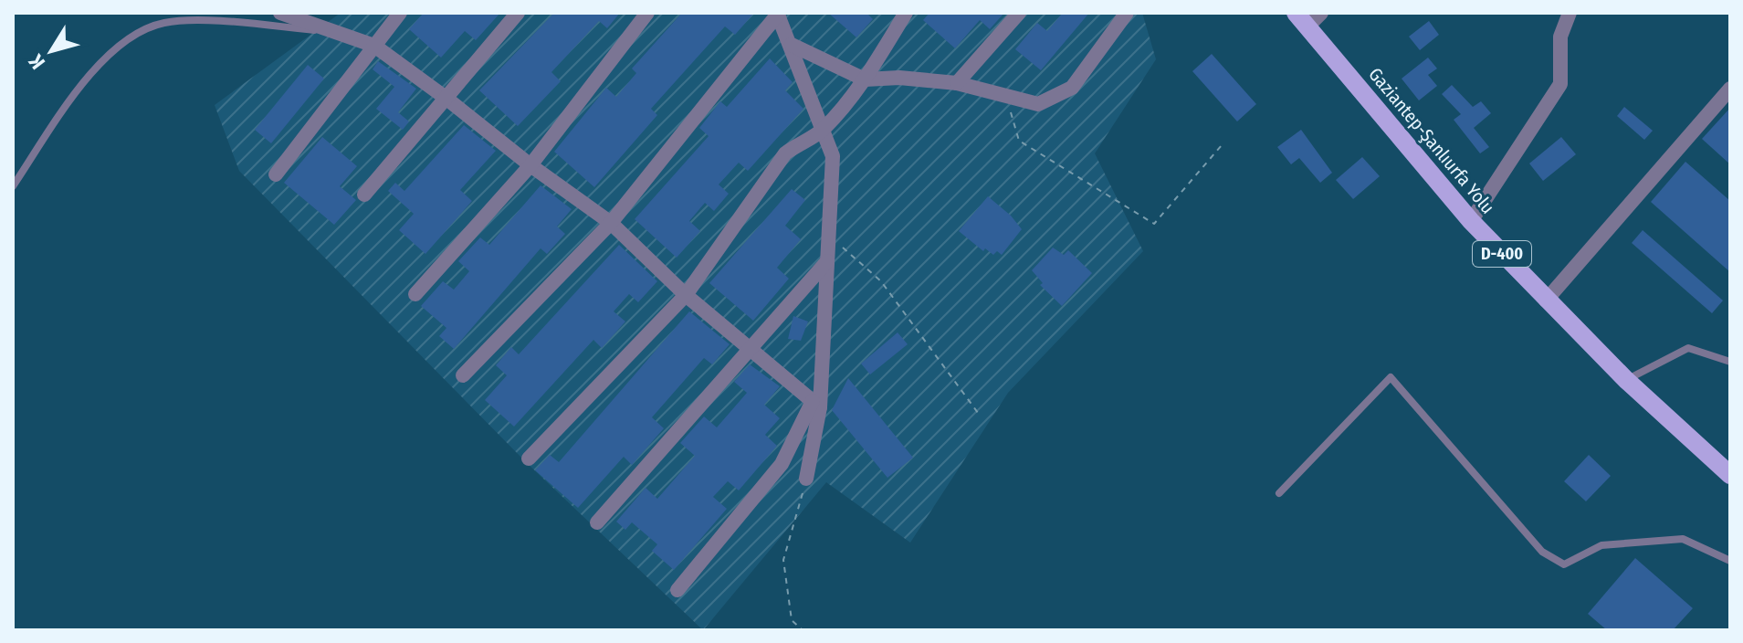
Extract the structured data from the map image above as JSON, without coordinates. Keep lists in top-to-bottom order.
{
  "streets": {
    "main road": ["Gaziantep-Şanlıurfa Yolu", "D-400"]
  },
  "north": "bottom left"
}
